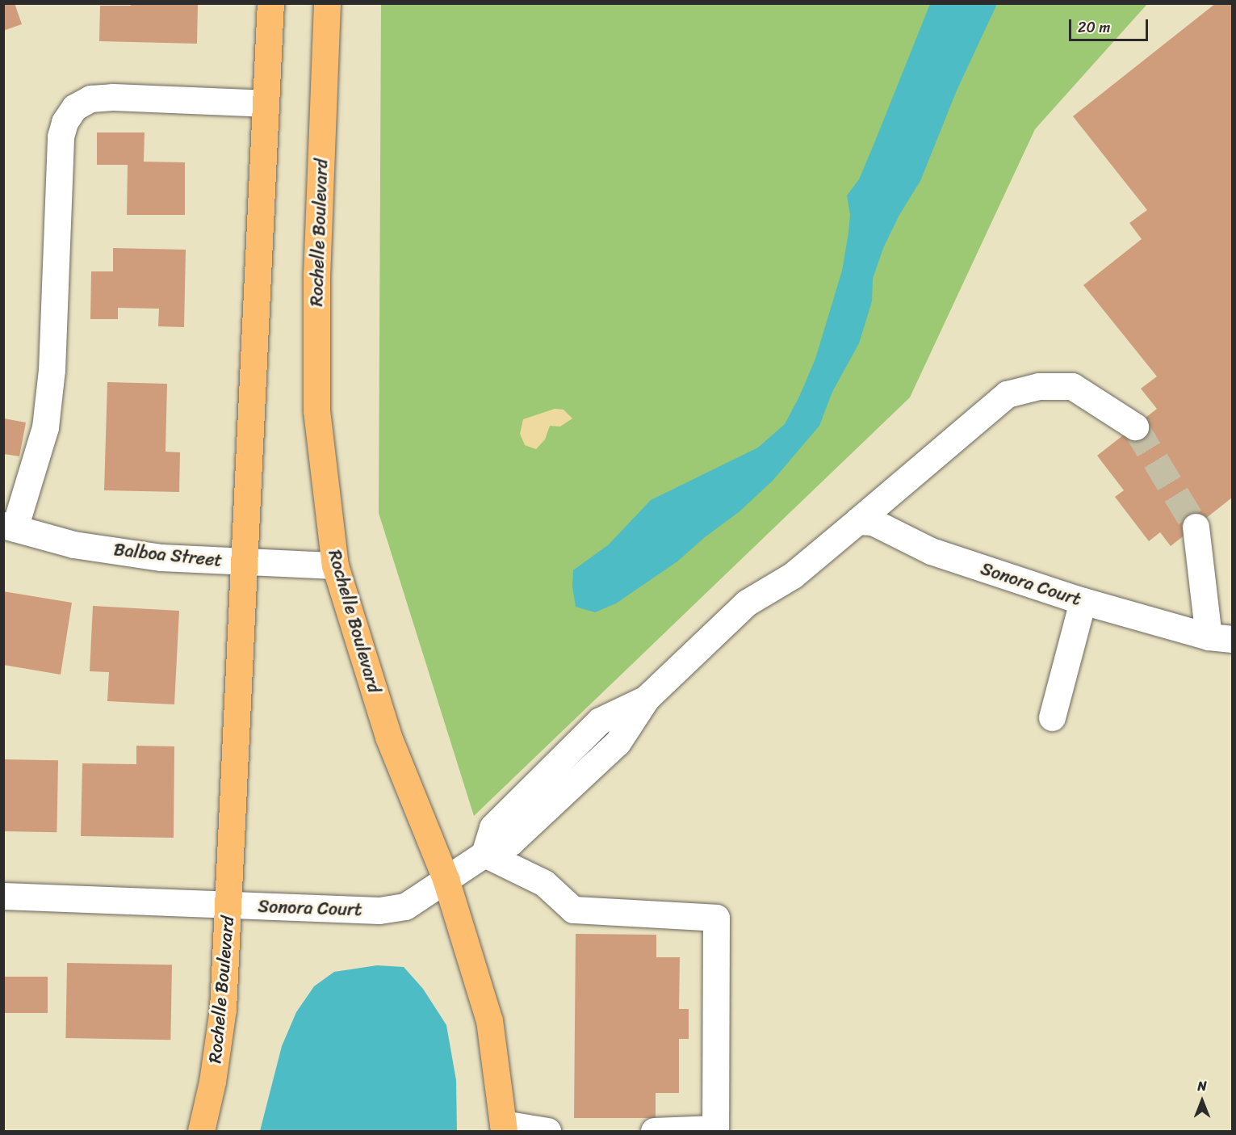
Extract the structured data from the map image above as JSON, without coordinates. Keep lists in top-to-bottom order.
{
  "streets": {
    "main road": ["Rochelle Boulevard"],
    "street": ["Balboa Street", "Sonora Court"]
  },
  "crossings": [
    ["Rochelle Boulevard", "Balboa Street"],
    ["Rochelle Boulevard", "Sonora Court"]
  ],
  "scale_bar": "20 m",
  "north": "top"
}
